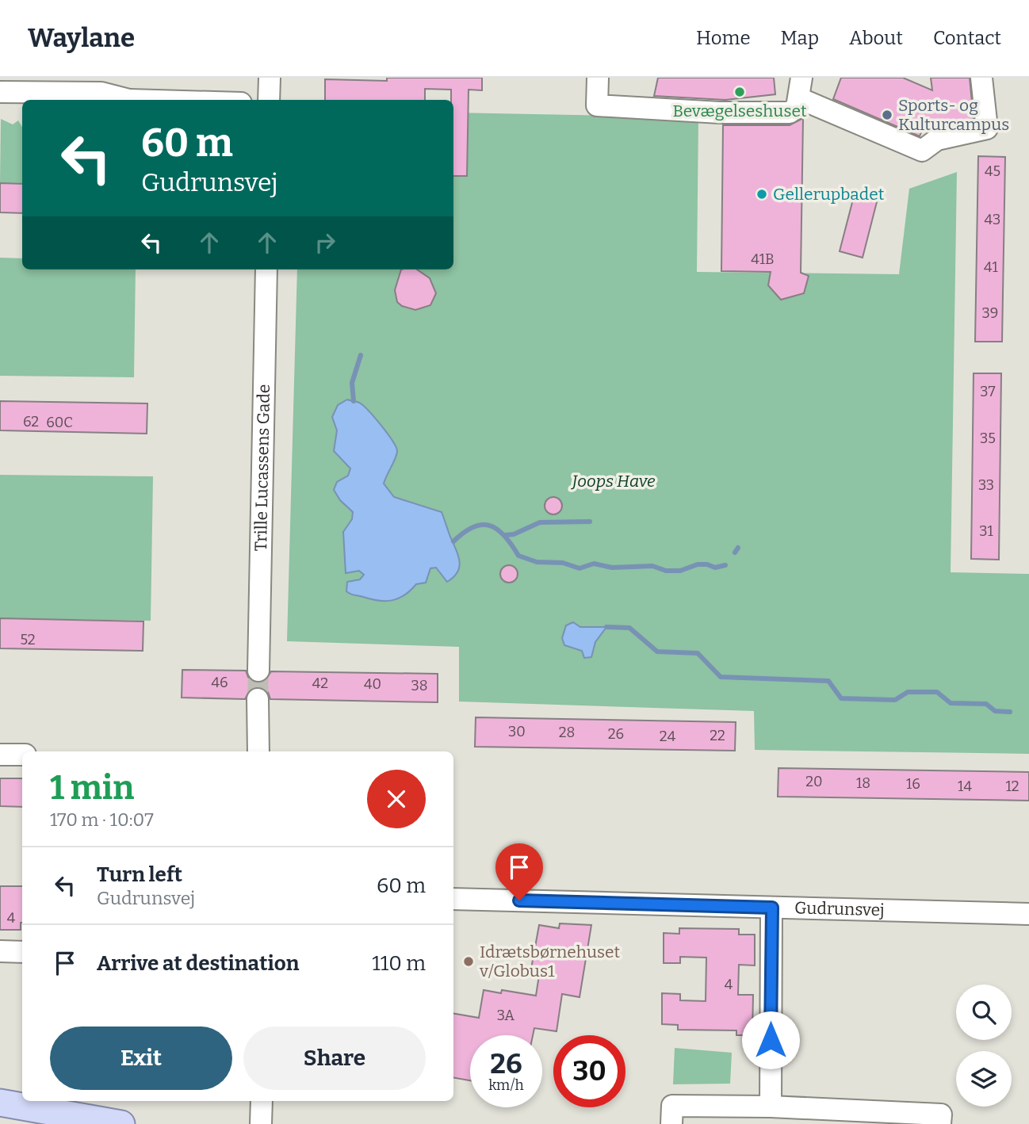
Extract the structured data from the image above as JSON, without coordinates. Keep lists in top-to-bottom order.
{
  "streets": {
    "street": ["Trille Lucassens Gade", "Gudrunsvej"]
  },
  "parks": ["Joops Have"],
  "places": [
    "Bevægelseshuset",
    "Sports- og Kulturcampus",
    "Gellerupbadet",
    "Idrætsbørnehuset v/Globus1"
  ],
  "house_numbers": [
    "45",
    "43",
    "41B",
    "41",
    "39",
    "37",
    "62",
    "60C",
    "35",
    "33",
    "31",
    "52",
    "46",
    "42",
    "40",
    "38",
    "30",
    "28",
    "26",
    "22",
    "24",
    "20",
    "18",
    "16",
    "14",
    "12",
    "4",
    "4",
    "3A"
  ],
  "page": {
    "header": "Waylane",
    "nav": [
      "Home",
      "Map",
      "About",
      "Contact"
    ],
    "turn": ["60 m", "Gudrunsvej"],
    "heading": ["1 min", "170 m · 10:07"],
    "list": [
      {
        "name": "Turn left",
        "note": "Gudrunsvej",
        "value": "60 m"
      },
      {
        "name": "Arrive at destination",
        "value": "110 m"
      }
    ],
    "buttons": ["Exit", "Share"],
    "speed": "26 km/h",
    "limit": "30"
  }
}
